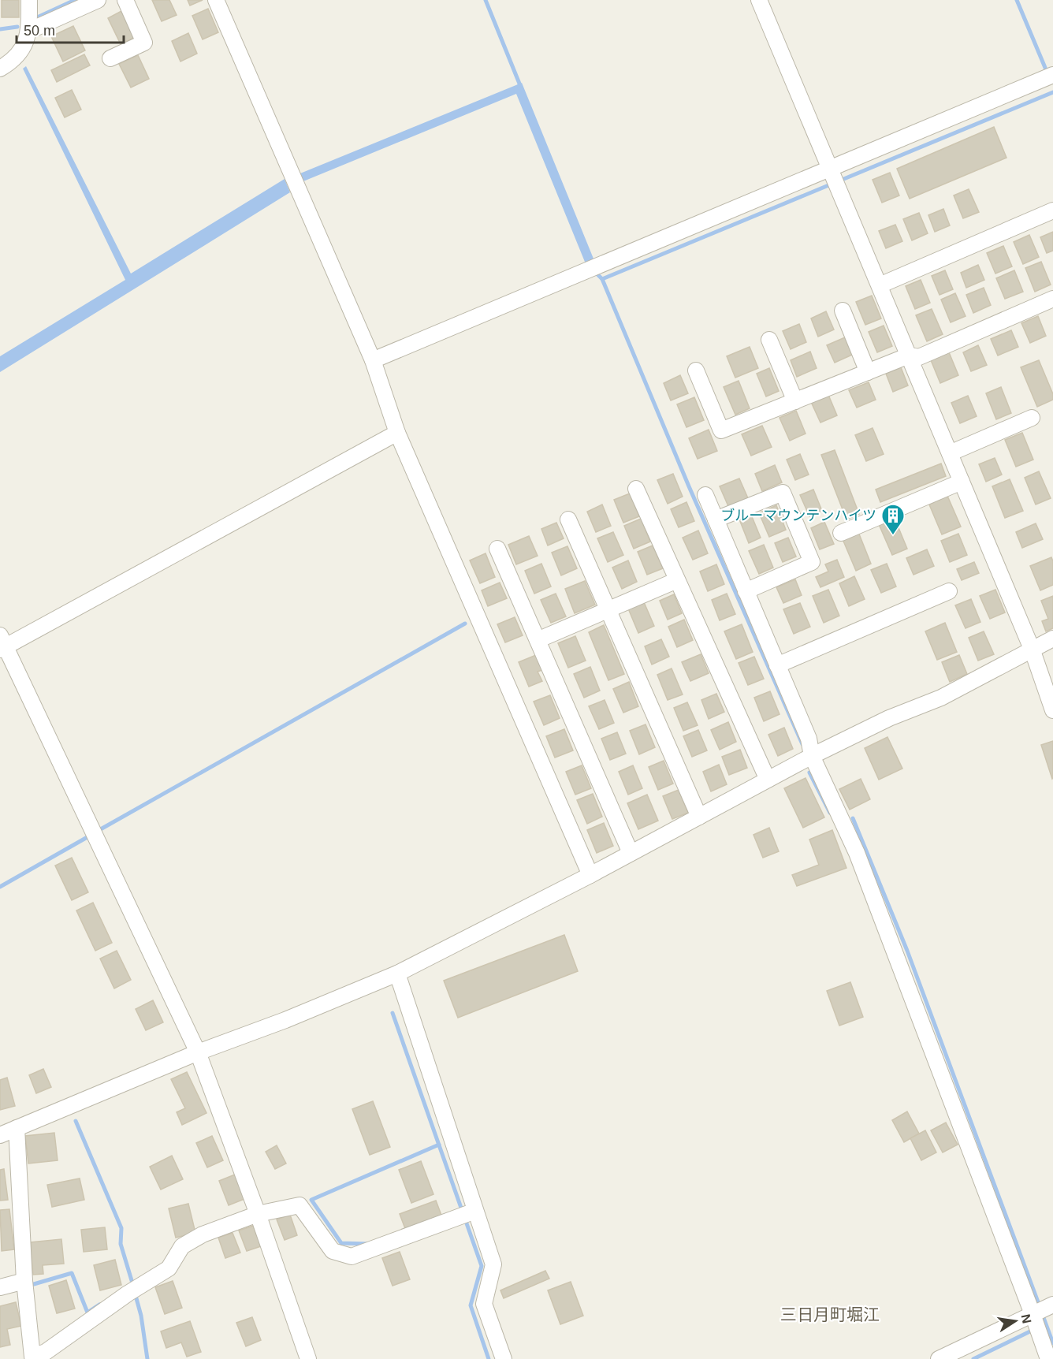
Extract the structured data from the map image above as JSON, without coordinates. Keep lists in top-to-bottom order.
{
  "districts": ["三日月町堀江"],
  "places": {
    "building": ["ブルーマウンテンハイツ"]
  },
  "scale_bar": "50 m",
  "north": "right"
}
